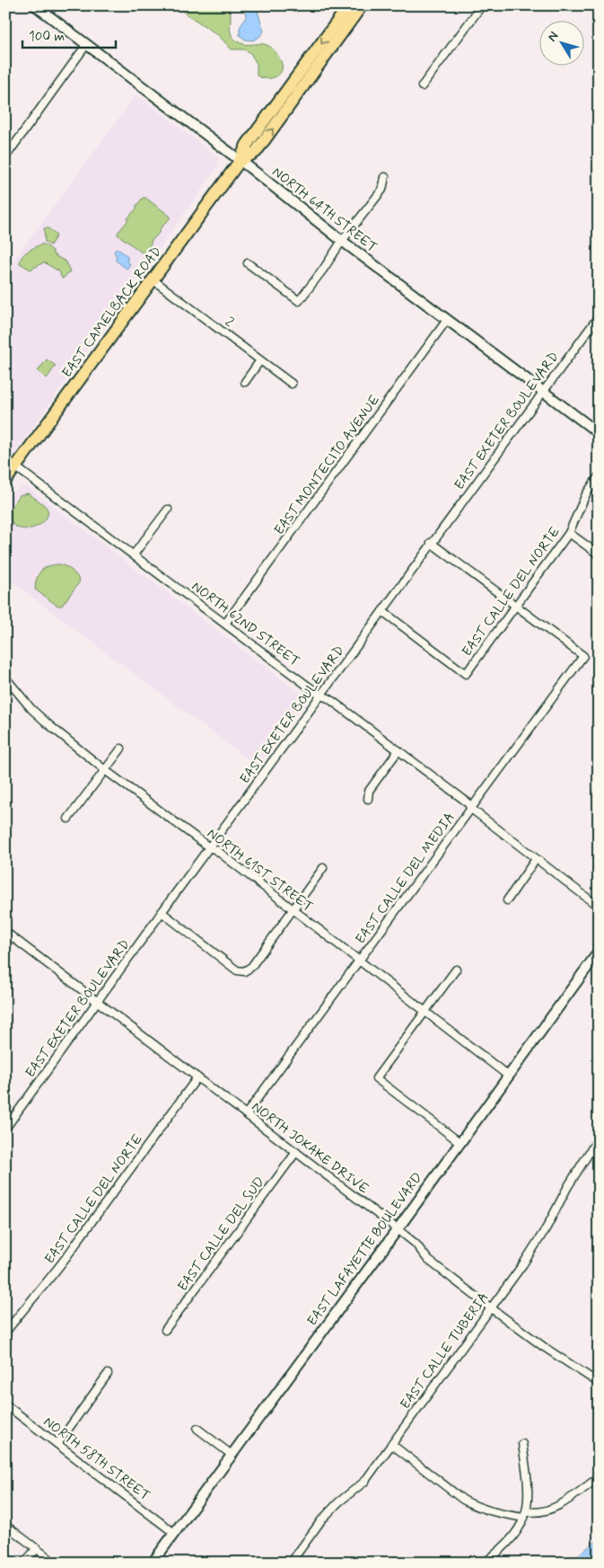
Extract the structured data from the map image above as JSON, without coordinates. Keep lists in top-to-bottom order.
{
  "streets": {
    "main road": ["EAST CAMELBACK ROAD"],
    "street": [
      "NORTH 64TH STREET",
      "2",
      "EAST EXETER BOULEVARD",
      "EAST MONTECITO AVENUE",
      "EAST CALLE DEL NORTE",
      "NORTH 62ND STREET",
      "NORTH 61ST STREET",
      "EAST CALLE DEL MEDIA",
      "NORTH JOKAKE DRIVE",
      "EAST CALLE DEL SUD",
      "EAST LAFAYETTE BOULEVARD",
      "EAST CALLE TUBERIA",
      "NORTH 58TH STREET"
    ]
  },
  "crossings": [
    ["NORTH 64TH STREET", "EAST CAMELBACK ROAD"],
    ["NORTH 64TH STREET", "EAST EXETER BOULEVARD"],
    ["NORTH 64TH STREET", "EAST MONTECITO AVENUE"],
    ["EAST CAMELBACK ROAD", "2"],
    ["EAST CAMELBACK ROAD", "NORTH 62ND STREET"],
    ["EAST EXETER BOULEVARD", "EAST CALLE DEL NORTE"],
    ["EAST EXETER BOULEVARD", "NORTH 62ND STREET"],
    ["EAST EXETER BOULEVARD", "NORTH 61ST STREET"],
    ["EAST EXETER BOULEVARD", "NORTH JOKAKE DRIVE"],
    ["EAST MONTECITO AVENUE", "NORTH 62ND STREET"],
    ["EAST CALLE DEL NORTE", "EAST CALLE DEL MEDIA"],
    ["EAST CALLE DEL NORTE", "NORTH JOKAKE DRIVE"],
    ["NORTH 62ND STREET", "EAST CALLE DEL MEDIA"],
    ["NORTH 61ST STREET", "EAST CALLE DEL MEDIA"],
    ["NORTH 61ST STREET", "EAST LAFAYETTE BOULEVARD"],
    ["EAST CALLE DEL MEDIA", "NORTH JOKAKE DRIVE"],
    ["NORTH JOKAKE DRIVE", "EAST CALLE DEL SUD"],
    ["NORTH JOKAKE DRIVE", "EAST LAFAYETTE BOULEVARD"],
    ["NORTH JOKAKE DRIVE", "EAST CALLE TUBERIA"],
    ["EAST LAFAYETTE BOULEVARD", "NORTH 58TH STREET"]
  ],
  "scale_bar": "100 m",
  "north": "top left"
}
